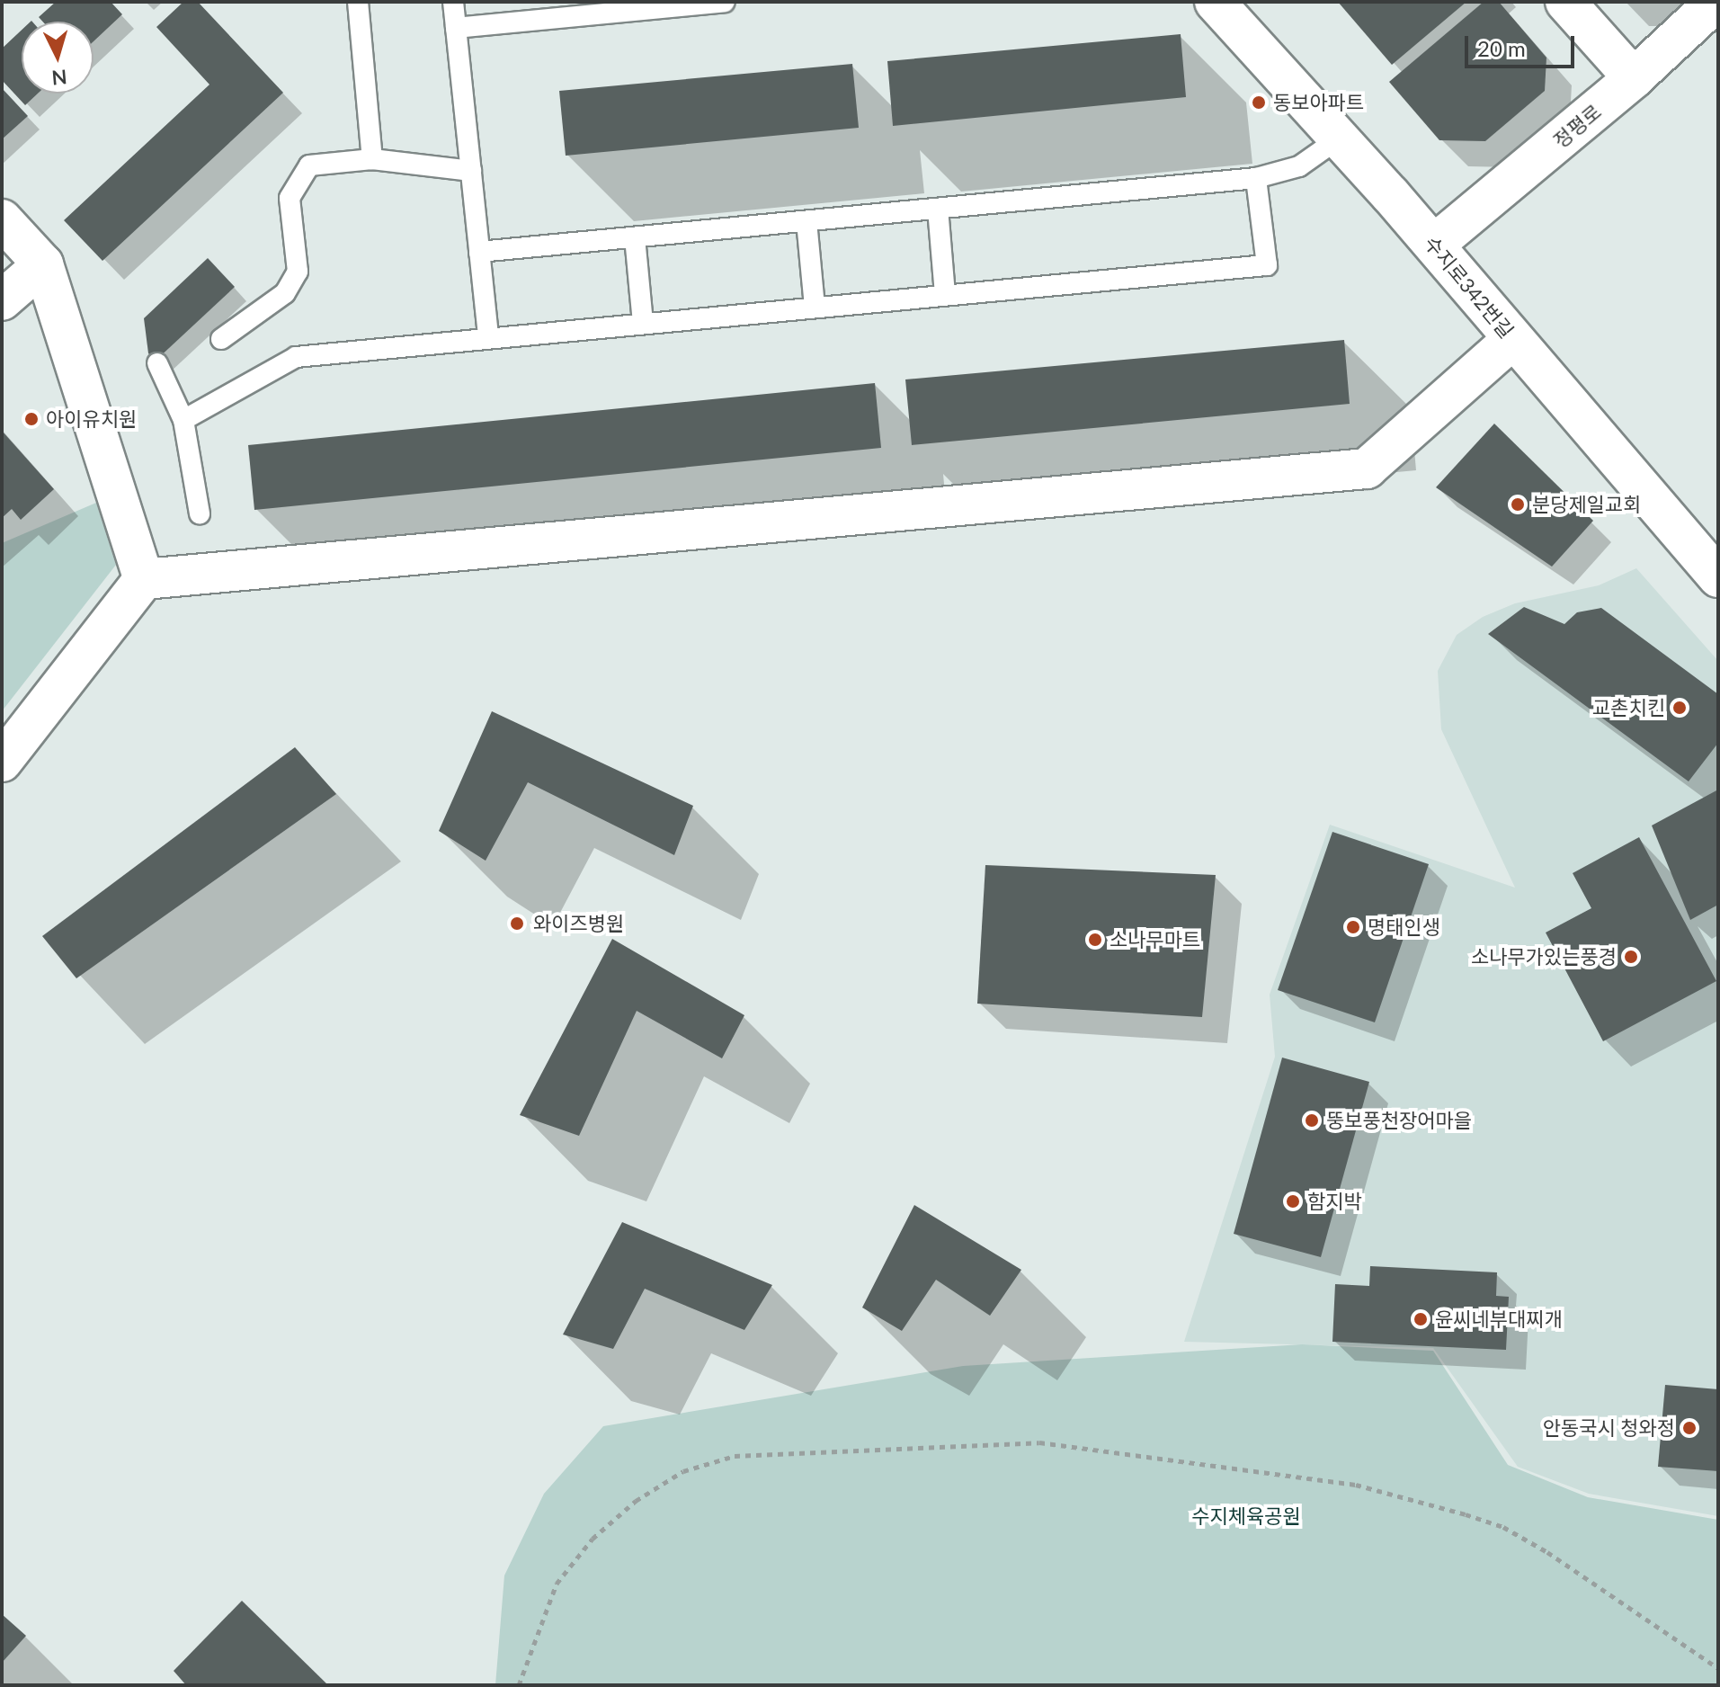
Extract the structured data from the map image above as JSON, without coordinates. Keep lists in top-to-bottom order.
{
  "streets": {
    "street": ["정평로", "수지로342번길"]
  },
  "crossings": [
    ["정평로", "수지로342번길"]
  ],
  "parks": ["수지체육공원"],
  "places": [
    "동보아파트",
    "아이유치원",
    "분당제일교회",
    "교촌치킨",
    "와이즈병원",
    "명태인생",
    "소나무마트",
    "소나무가있는풍경",
    "뚱보풍천장어마을",
    "함지박",
    "윤씨네부대찌개",
    "안동국시 청와정"
  ],
  "scale_bar": "20 m",
  "north": "bottom"
}
